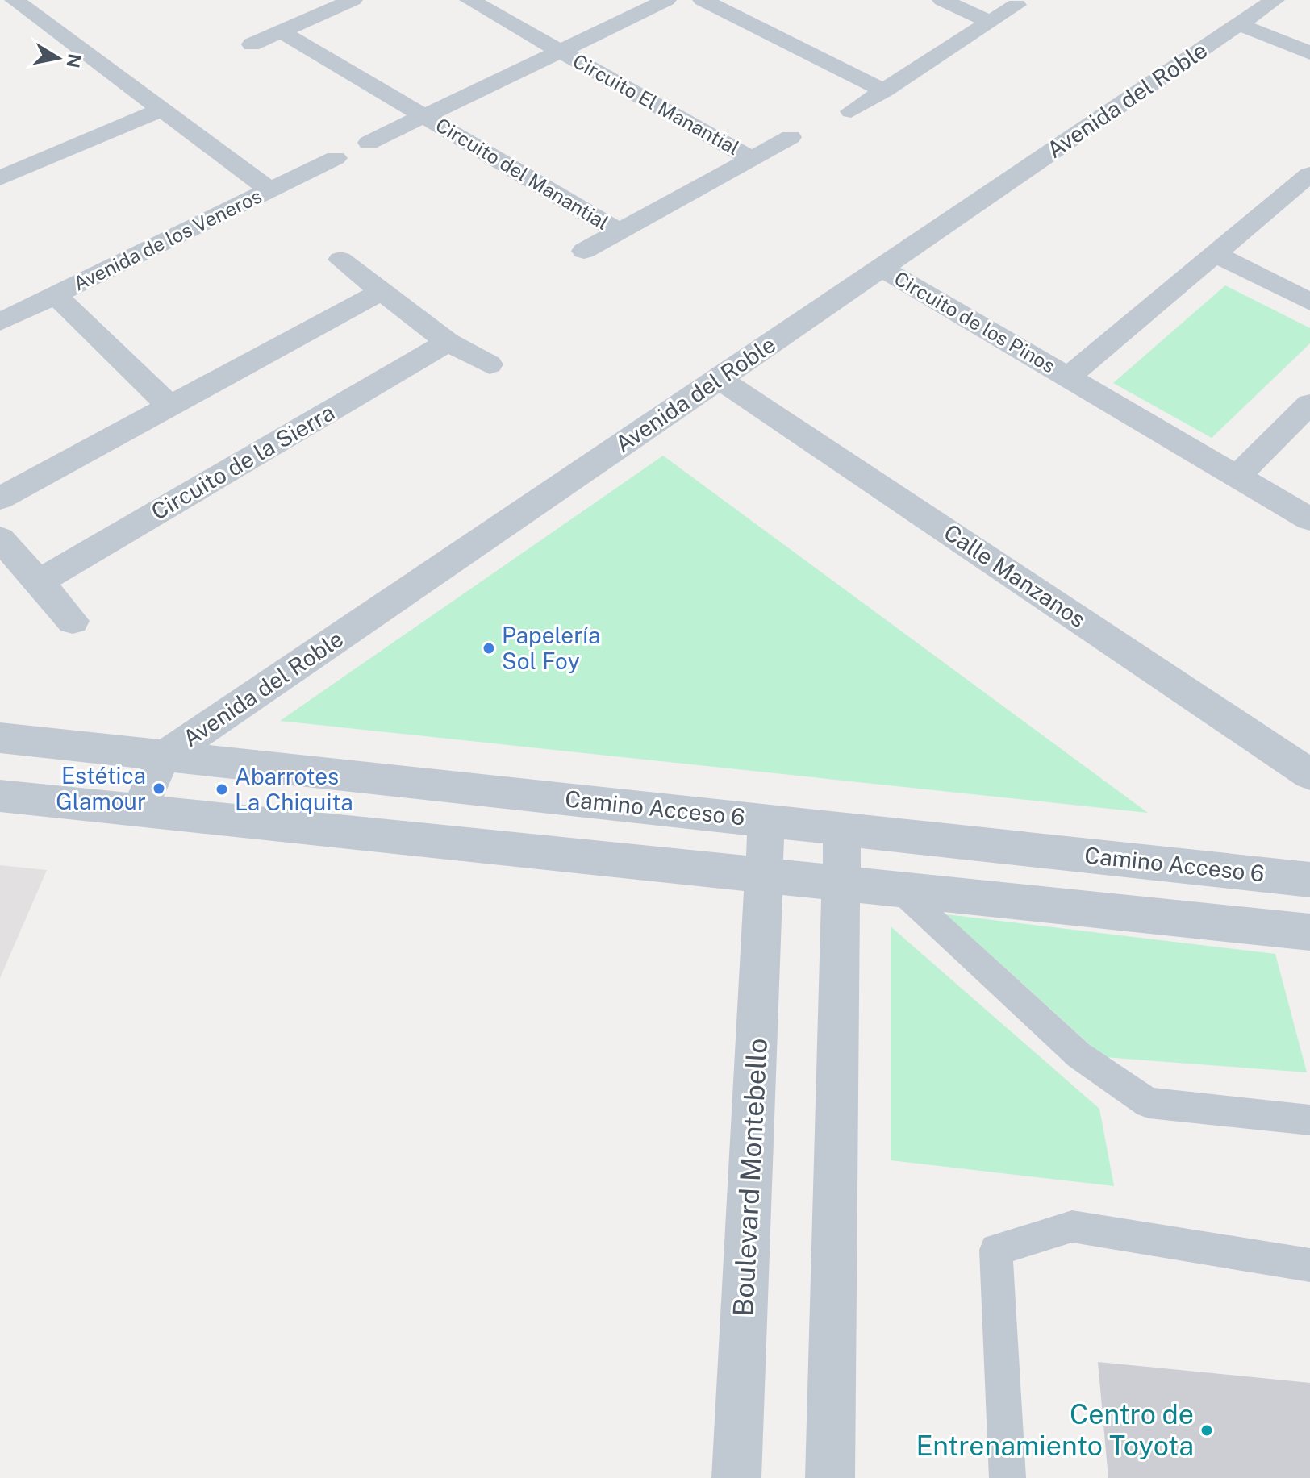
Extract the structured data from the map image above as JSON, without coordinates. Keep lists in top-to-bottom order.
{
  "streets": {
    "street": [
      "Avenida del Roble",
      "Circuito El Manantial",
      "Circuito del Manantial",
      "Avenida de los Veneros",
      "Circuito de los Pinos",
      "Circuito de la Sierra",
      "Calle Manzanos",
      "Camino Acceso 6",
      "Boulevard Montebello"
    ]
  },
  "crossings": [
    ["Avenida del Roble", "Circuito de los Pinos"],
    ["Avenida del Roble", "Calle Manzanos"],
    ["Avenida del Roble", "Camino Acceso 6"],
    ["Circuito El Manantial", "Circuito del Manantial"],
    ["Camino Acceso 6", "Boulevard Montebello"]
  ],
  "places": [
    "Papelería Sol Foy",
    "Estética Glamour",
    "Abarrotes La Chiquita",
    "Centro de Entrenamiento Toyota"
  ],
  "north": "right"
}
